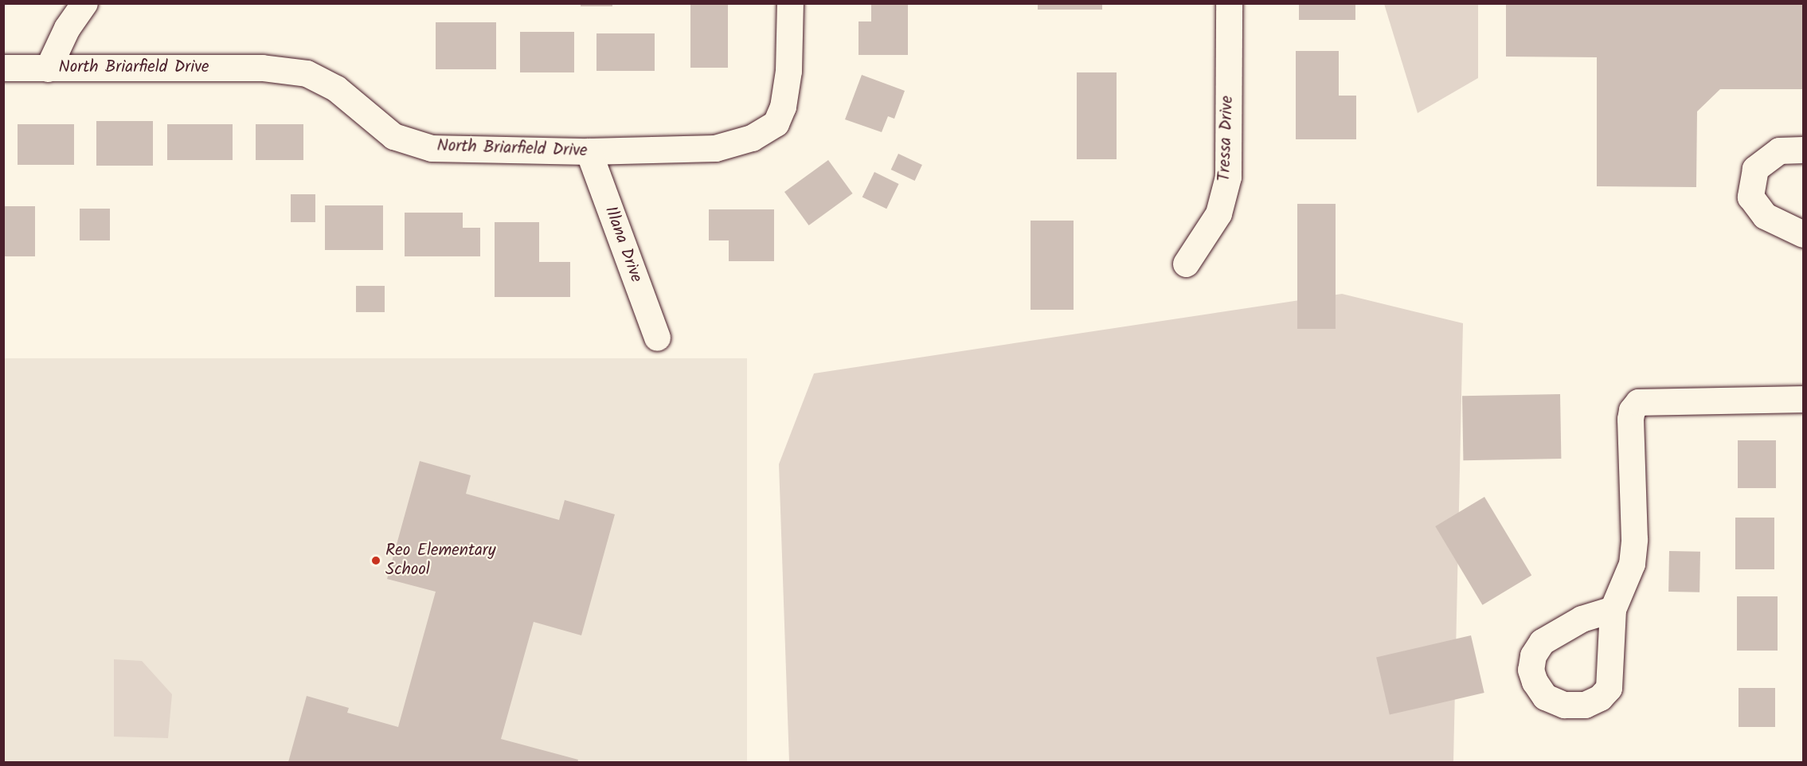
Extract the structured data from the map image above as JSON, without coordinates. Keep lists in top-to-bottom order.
{
  "streets": {
    "street": ["North Briarfield Drive", "Tressa Drive", "Illana Drive"]
  },
  "crossings": [
    ["North Briarfield Drive", "Illana Drive"]
  ],
  "places": ["Reo Elementary School"]
}
